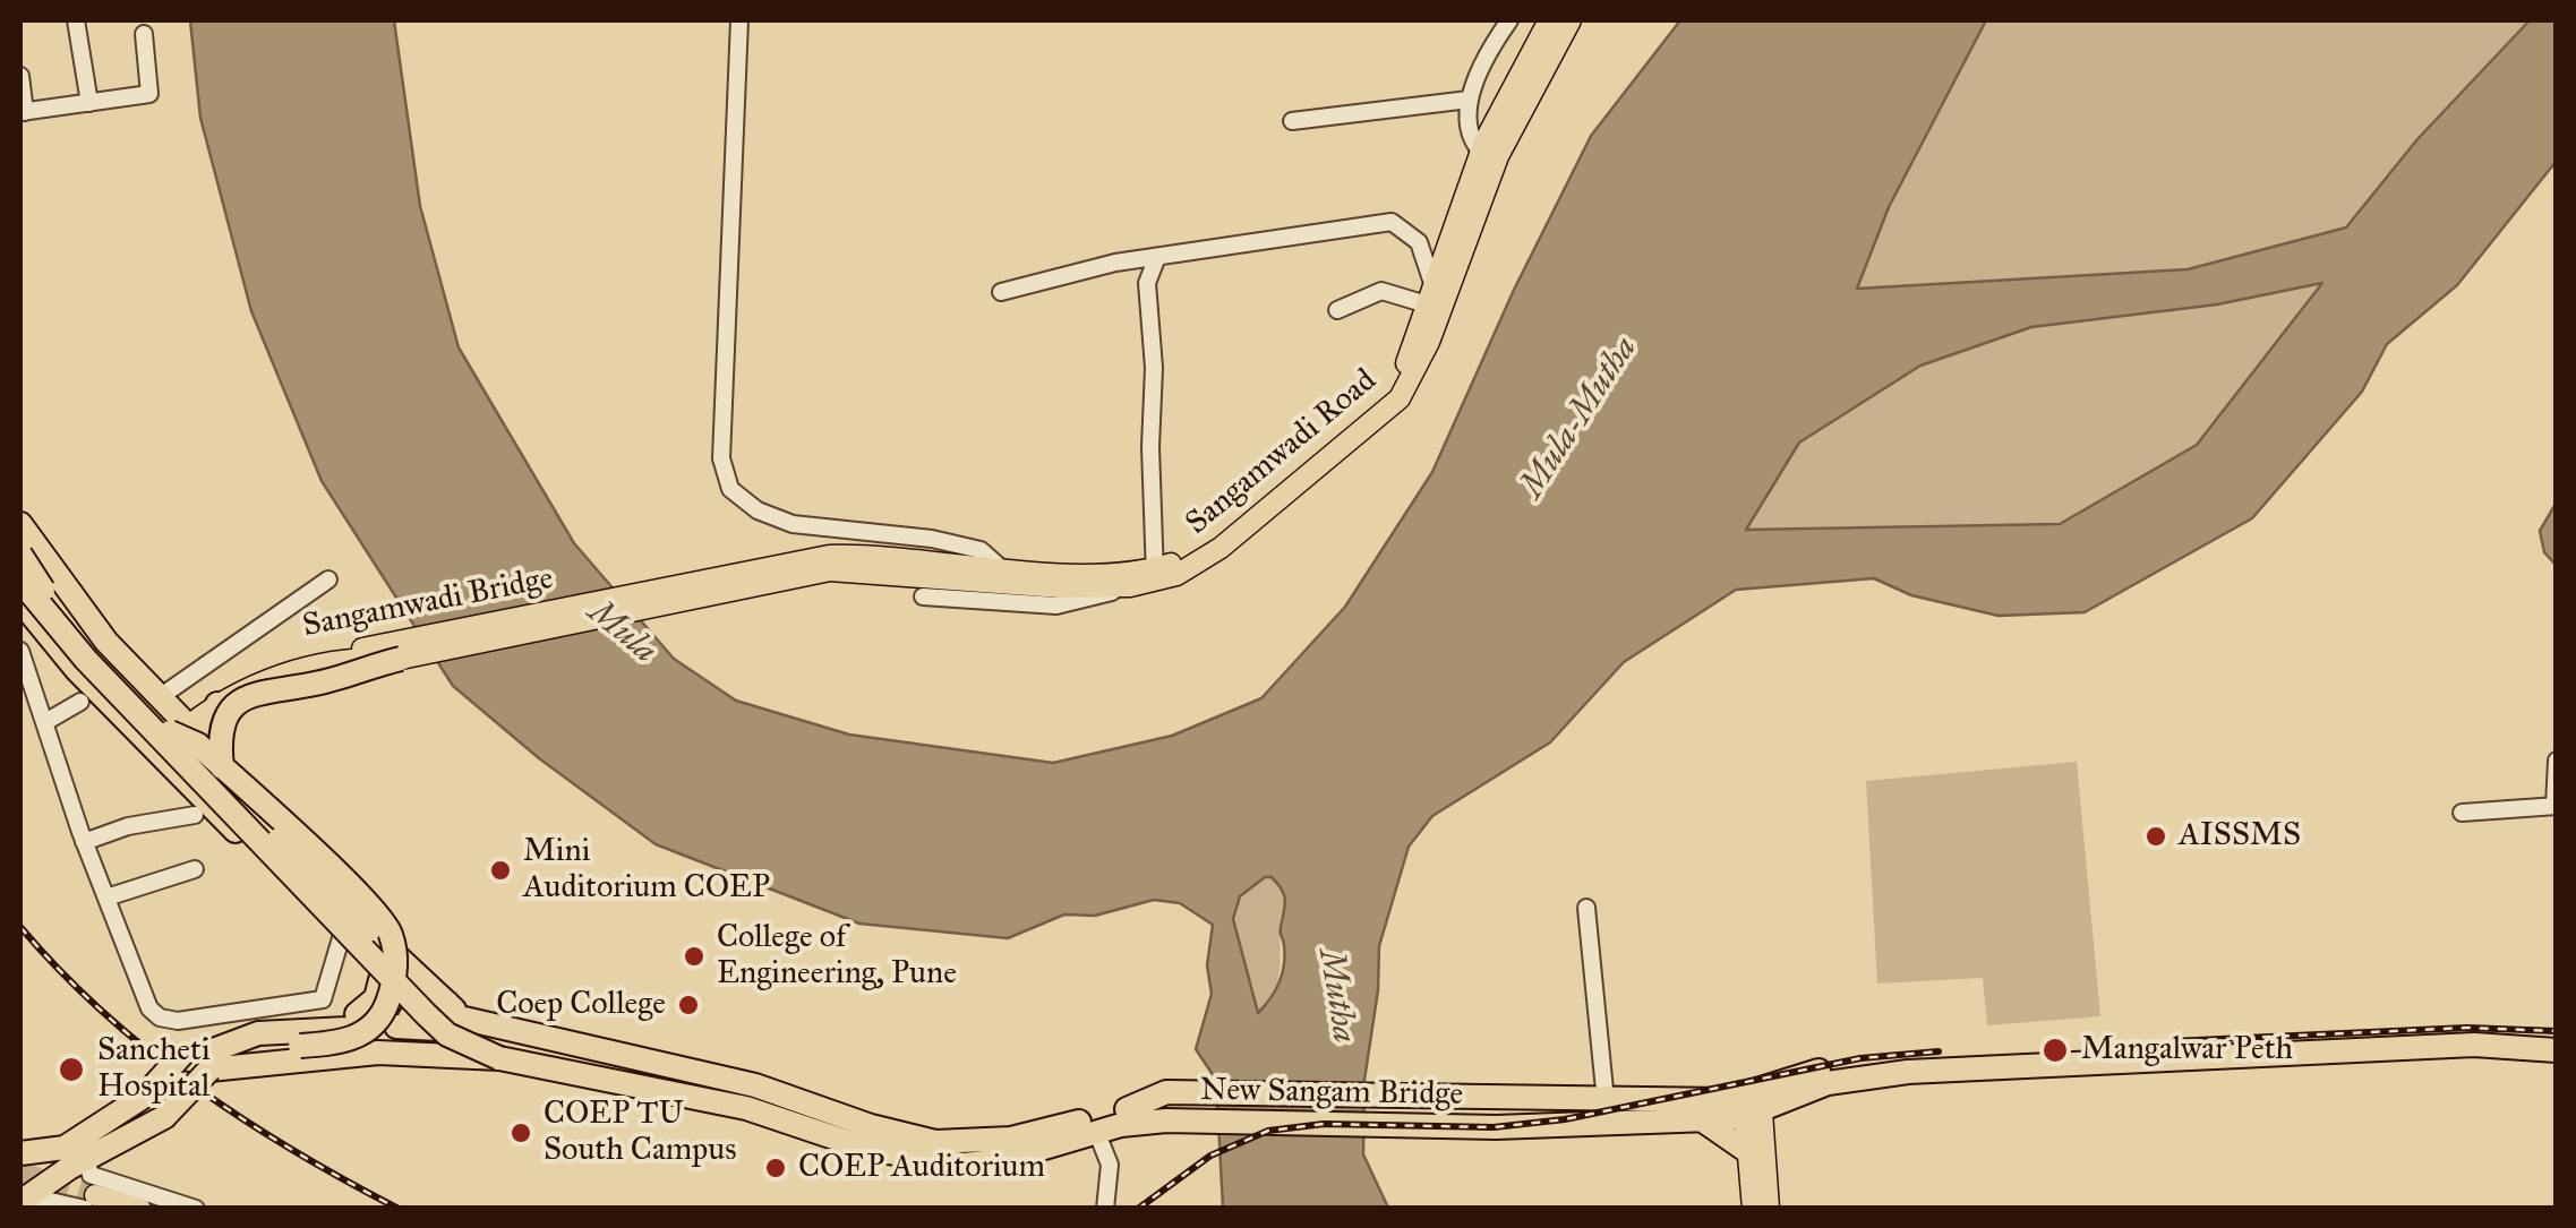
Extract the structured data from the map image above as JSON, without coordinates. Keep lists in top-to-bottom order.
{
  "streets": {
    "highway": ["New Sangam Bridge"],
    "main road": ["Sangamwadi Road", "Sangamwadi Bridge"]
  },
  "crossings": [
    ["Sangamwadi Road", "Sangamwadi Bridge"]
  ],
  "water": ["Mula-Mutha", "Mula", "Mutha"],
  "places": [
    "AISSMS",
    "Mini Auditorium COEP",
    "College of Engineering, Pune",
    "Coep College",
    "Mangalwar Peth",
    "Sancheti Hospital",
    "COEP TU South Campus",
    "COEP Auditorium"
  ]
}
